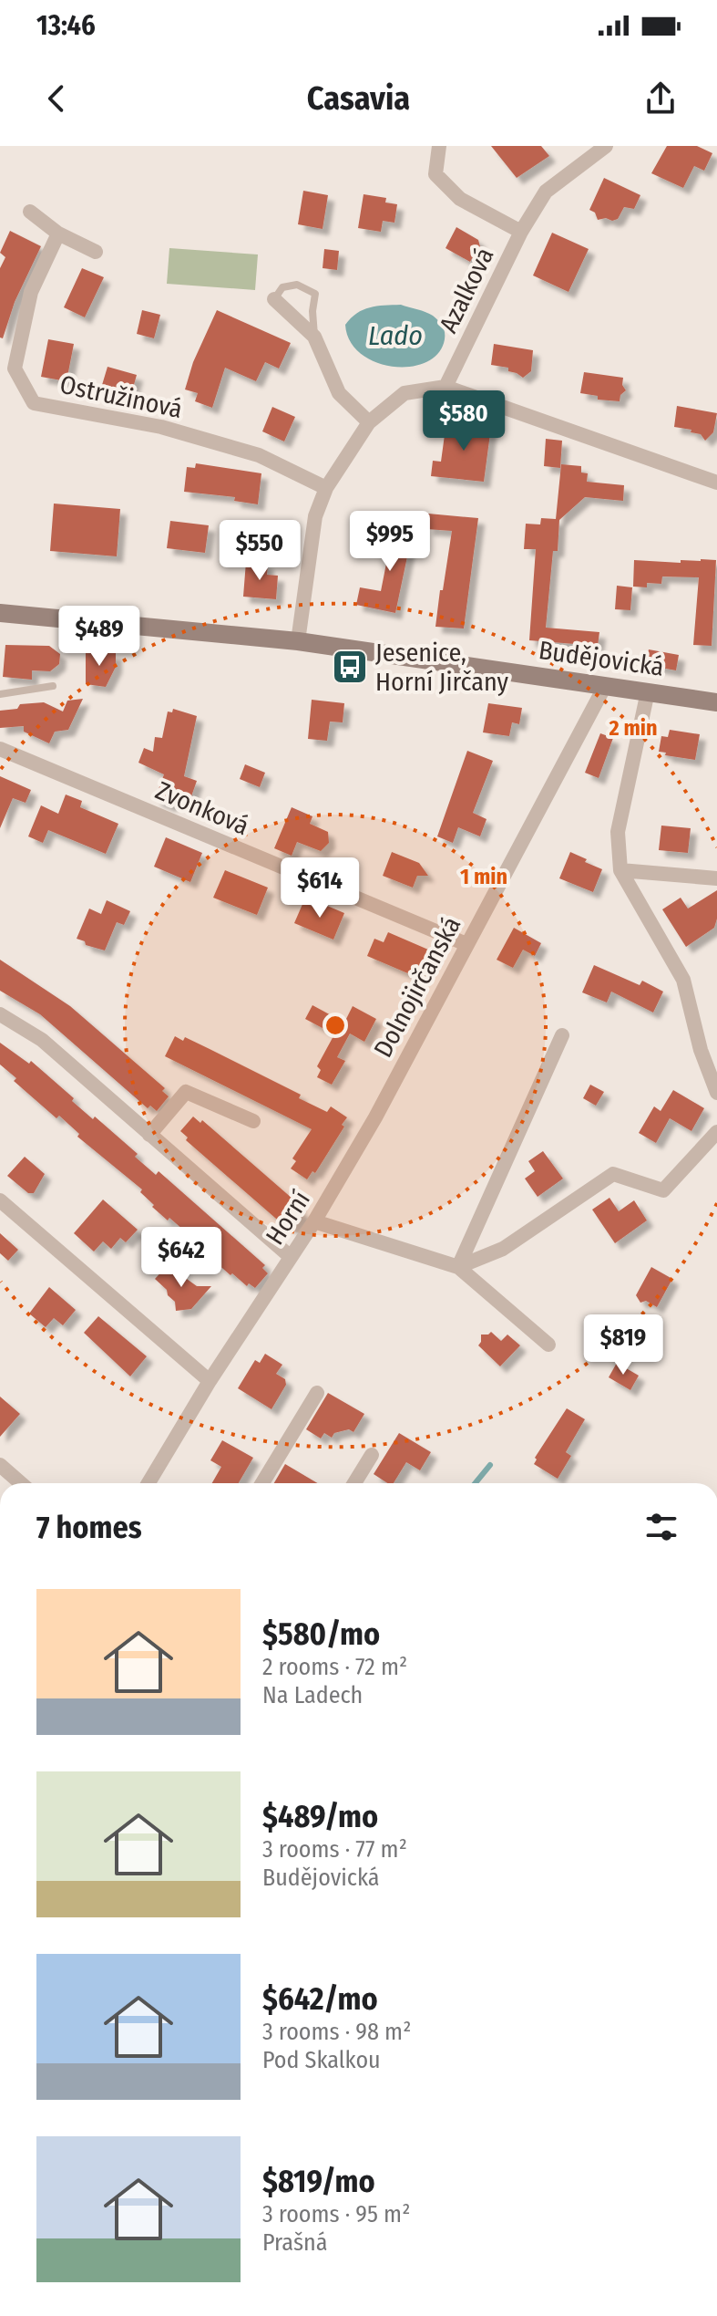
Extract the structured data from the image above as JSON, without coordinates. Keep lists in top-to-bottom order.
{
  "streets": {
    "main road": ["Budějovická"],
    "street": [
      "Azalková",
      "Ostružinová",
      "Zvonková",
      "Dolnojirčanská",
      "Horní"
    ]
  },
  "crossings": [
    ["Budějovická", "Dolnojirčanská"],
    ["Zvonková", "Dolnojirčanská"],
    ["Dolnojirčanská", "Horní"]
  ],
  "water": ["Lado"],
  "places": {
    "bus stop": ["Jesenice, Horní Jirčany"]
  },
  "page": {
    "status": "13:46",
    "header": "Casavia",
    "price": [
      "$580",
      "$995",
      "$550",
      "$489",
      "$614",
      "$642",
      "$819"
    ],
    "heading": "7 homes",
    "list": [
      {
        "name": "$580/mo",
        "note": "2 rooms · 72 m² · Na Ladech"
      },
      {
        "name": "$489/mo",
        "note": "3 rooms · 77 m² · Budějovická"
      },
      {
        "name": "$642/mo",
        "note": "3 rooms · 98 m² · Pod Skalkou"
      },
      {
        "name": "$819/mo",
        "note": "3 rooms · 95 m² · Prašná"
      }
    ]
  },
  "rings": ["2 min", "1 min"]
}
